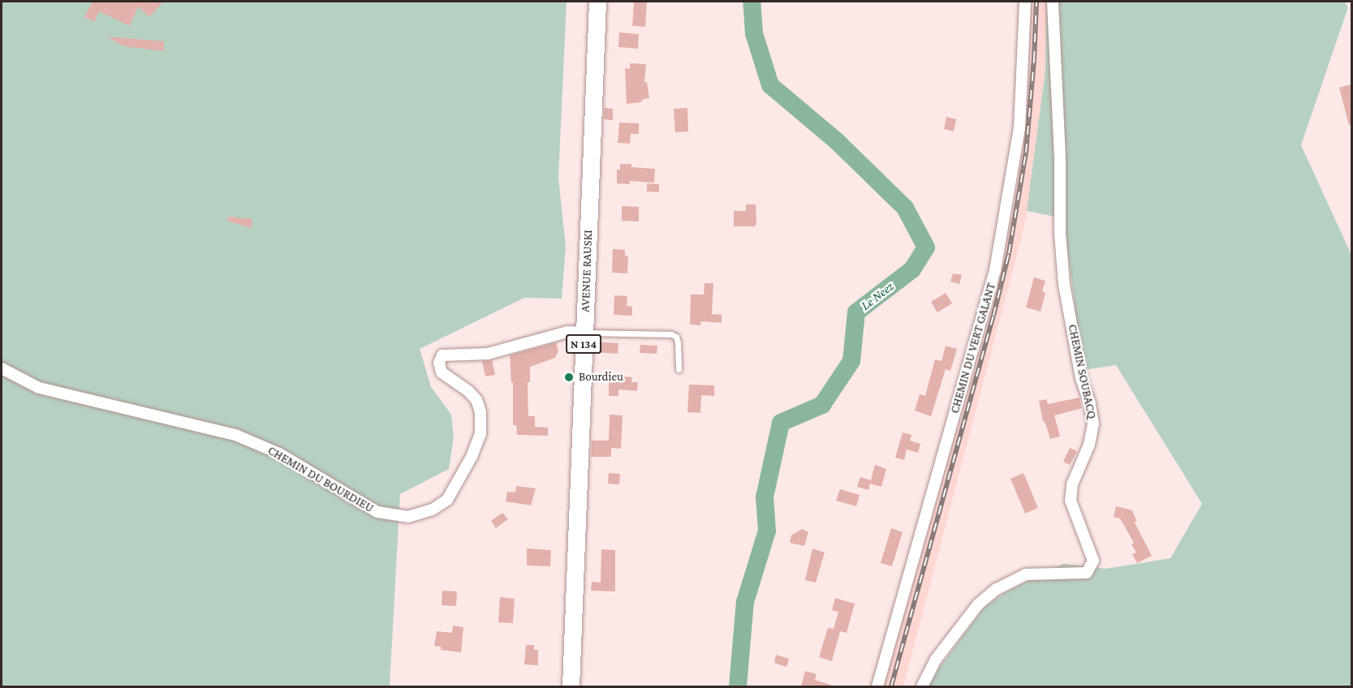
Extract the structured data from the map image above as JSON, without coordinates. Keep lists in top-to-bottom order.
{
  "streets": {
    "main road": ["AVENUE RAUSKI", "N 134"],
    "street": ["CHEMIN DU VERT GALANT", "CHEMIN SOUBACQ", "CHEMIN DU BOURDIEU"]
  },
  "crossings": [
    ["AVENUE RAUSKI", "CHEMIN DU BOURDIEU"]
  ],
  "water": ["Le Neez"],
  "places": ["Bourdieu"]
}
